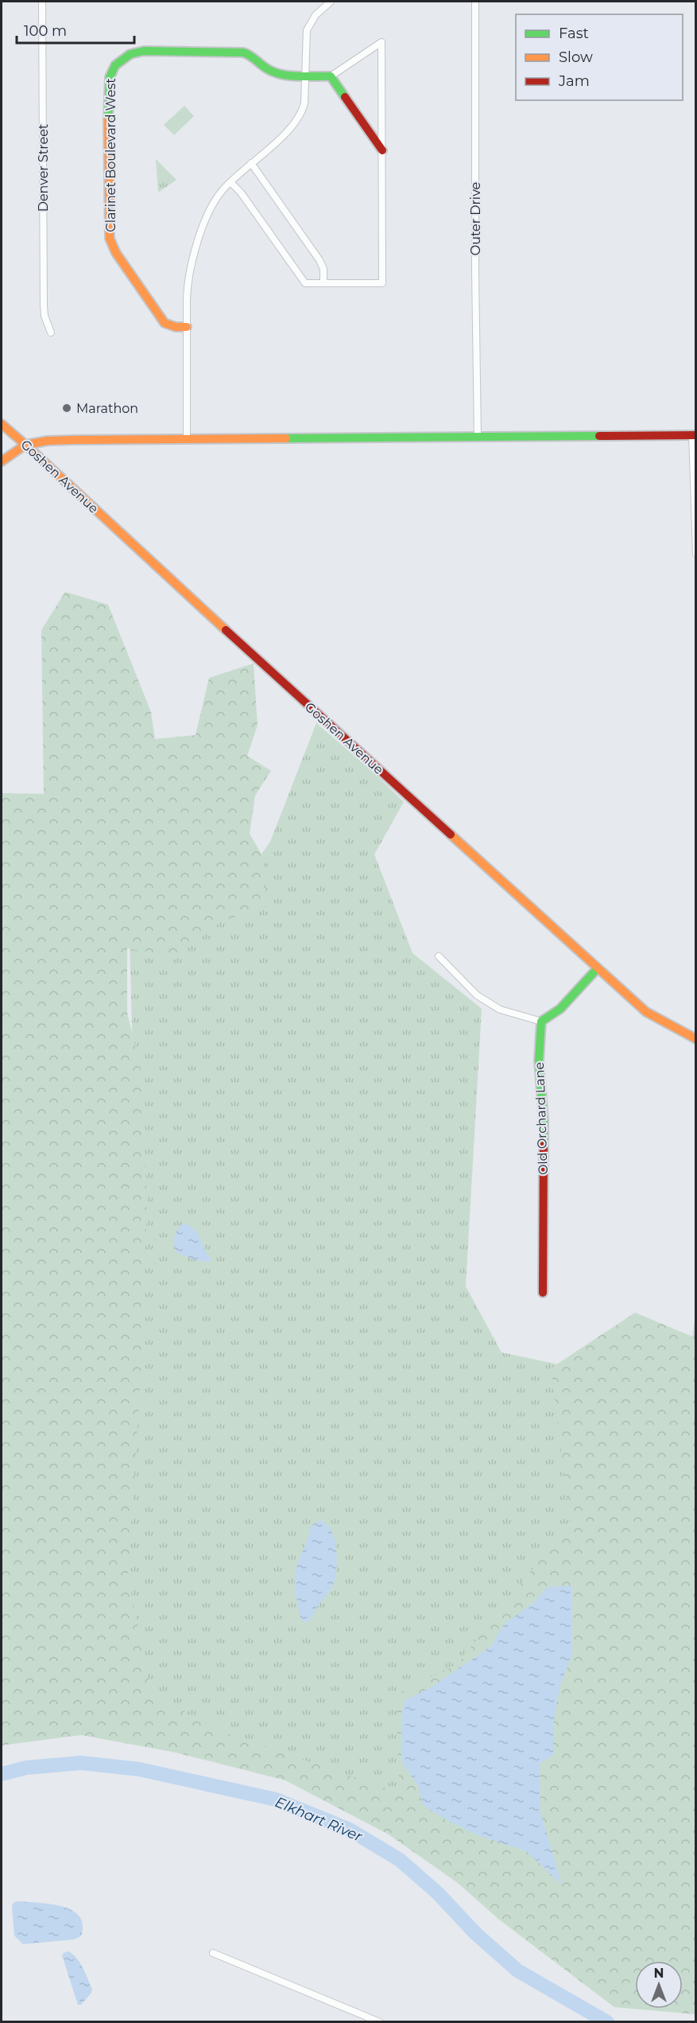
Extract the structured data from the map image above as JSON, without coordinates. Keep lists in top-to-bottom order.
{
  "streets": {
    "street": [
      "Clarinet Boulevard West",
      "Denver Street",
      "Outer Drive",
      "Goshen Avenue",
      "Old Orchard Lane"
    ]
  },
  "water": ["Elkhart River"],
  "places": ["Marathon"],
  "legend": ["Fast", "Slow", "Jam"],
  "scale_bar": "100 m",
  "north": "top"
}
